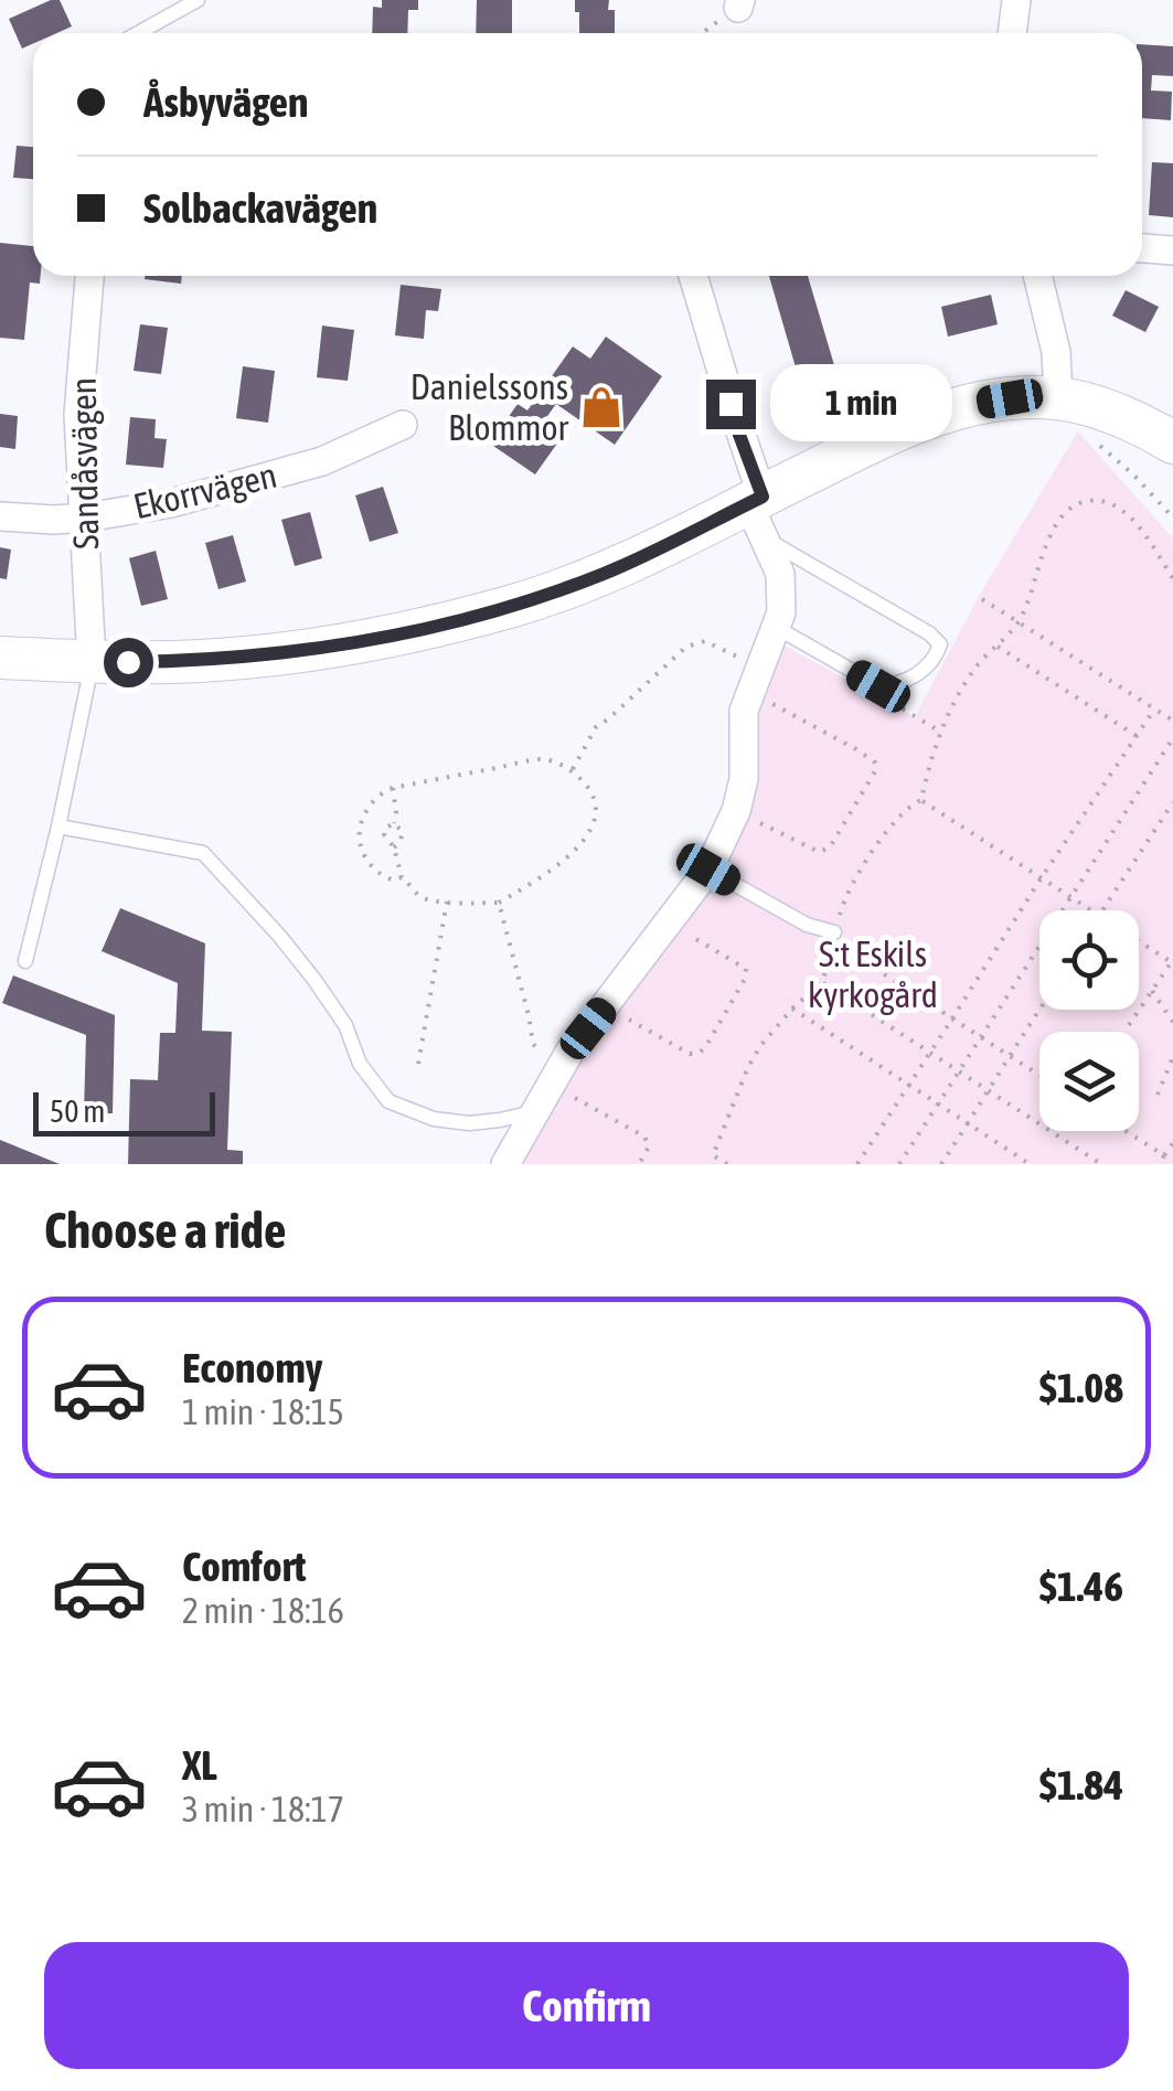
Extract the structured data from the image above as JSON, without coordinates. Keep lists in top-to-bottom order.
{
  "streets": {
    "street": ["Sandåsvägen", "Ekorrvägen"]
  },
  "crossings": [
    ["Sandåsvägen", "Ekorrvägen"]
  ],
  "parks": ["S:t Eskils kyrkogård"],
  "places": {
    "shop": ["Danielssons Blommor"]
  },
  "scale_bar": "50 m",
  "page": {
    "banner": ["Åsbyvägen", "Solbackavägen"],
    "bubble": "1 min",
    "scale": "50 m",
    "heading": "Choose a ride",
    "list": [
      {
        "name": "Economy",
        "note": "1 min · 18:15",
        "value": "$1.08"
      },
      {
        "name": "Comfort",
        "note": "2 min · 18:16",
        "value": "$1.46"
      },
      {
        "name": "XL",
        "note": "3 min · 18:17",
        "value": "$1.84"
      }
    ],
    "buttons": "Confirm"
  }
}
